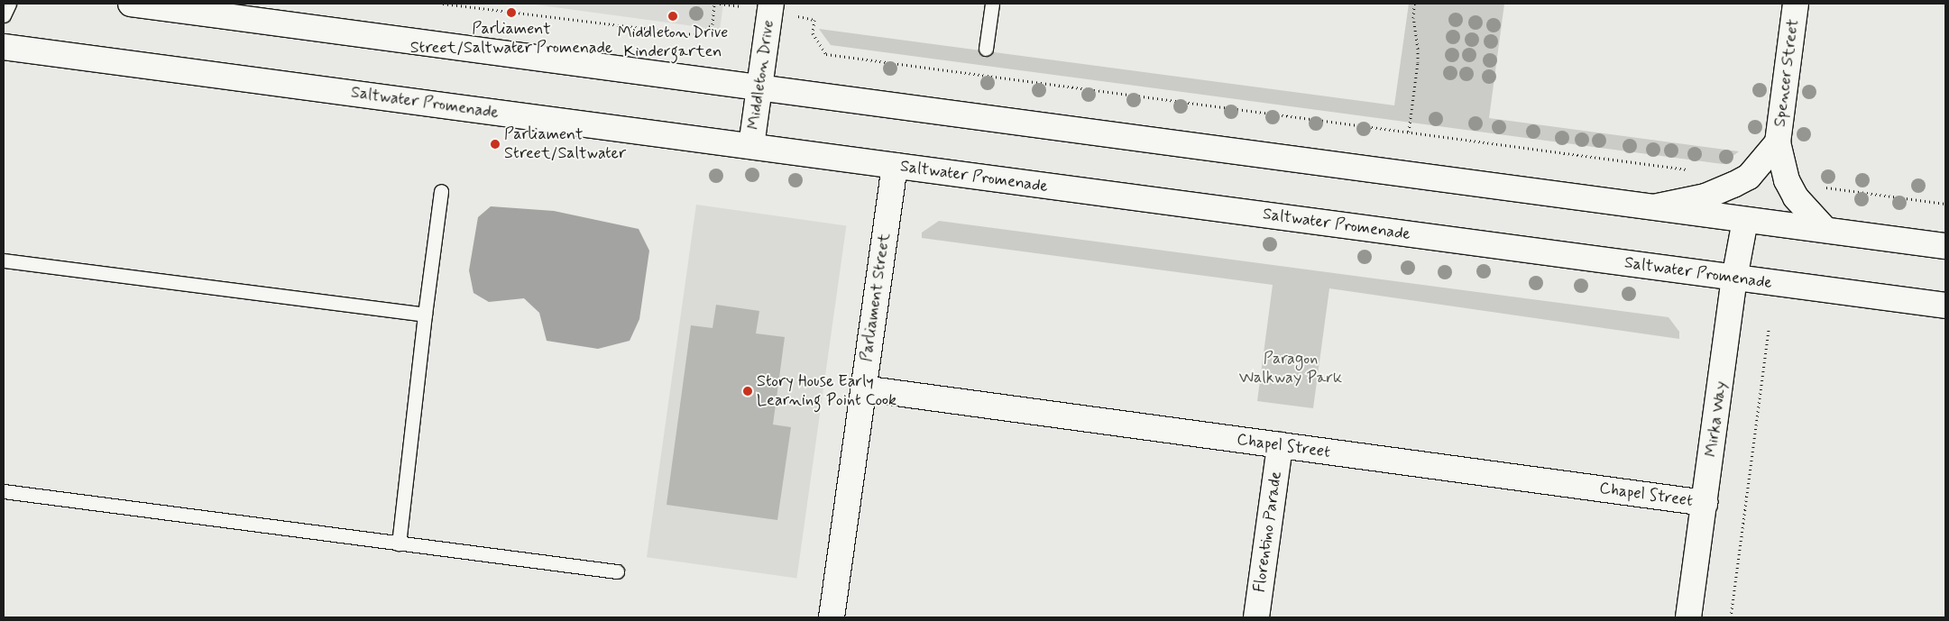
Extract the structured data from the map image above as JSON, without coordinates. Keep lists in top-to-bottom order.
{
  "streets": {
    "street": [
      "Spencer Street",
      "Middleton Drive",
      "Saltwater Promenade",
      "Parliament Street",
      "Mirka Way",
      "Chapel Street",
      "Florentino Parade"
    ]
  },
  "crossings": [
    ["Middleton Drive", "Saltwater Promenade"],
    ["Saltwater Promenade", "Parliament Street"],
    ["Saltwater Promenade", "Mirka Way"],
    ["Parliament Street", "Chapel Street"],
    ["Mirka Way", "Chapel Street"],
    ["Chapel Street", "Florentino Parade"]
  ],
  "parks": ["Paragon Walkway Park"],
  "places": [
    "Parliament Street/Saltwater Promenade",
    "Middleton Drive Kindergarten",
    "Parliament Street/Saltwater",
    "Story House Early Learning Point Cook"
  ]
}
